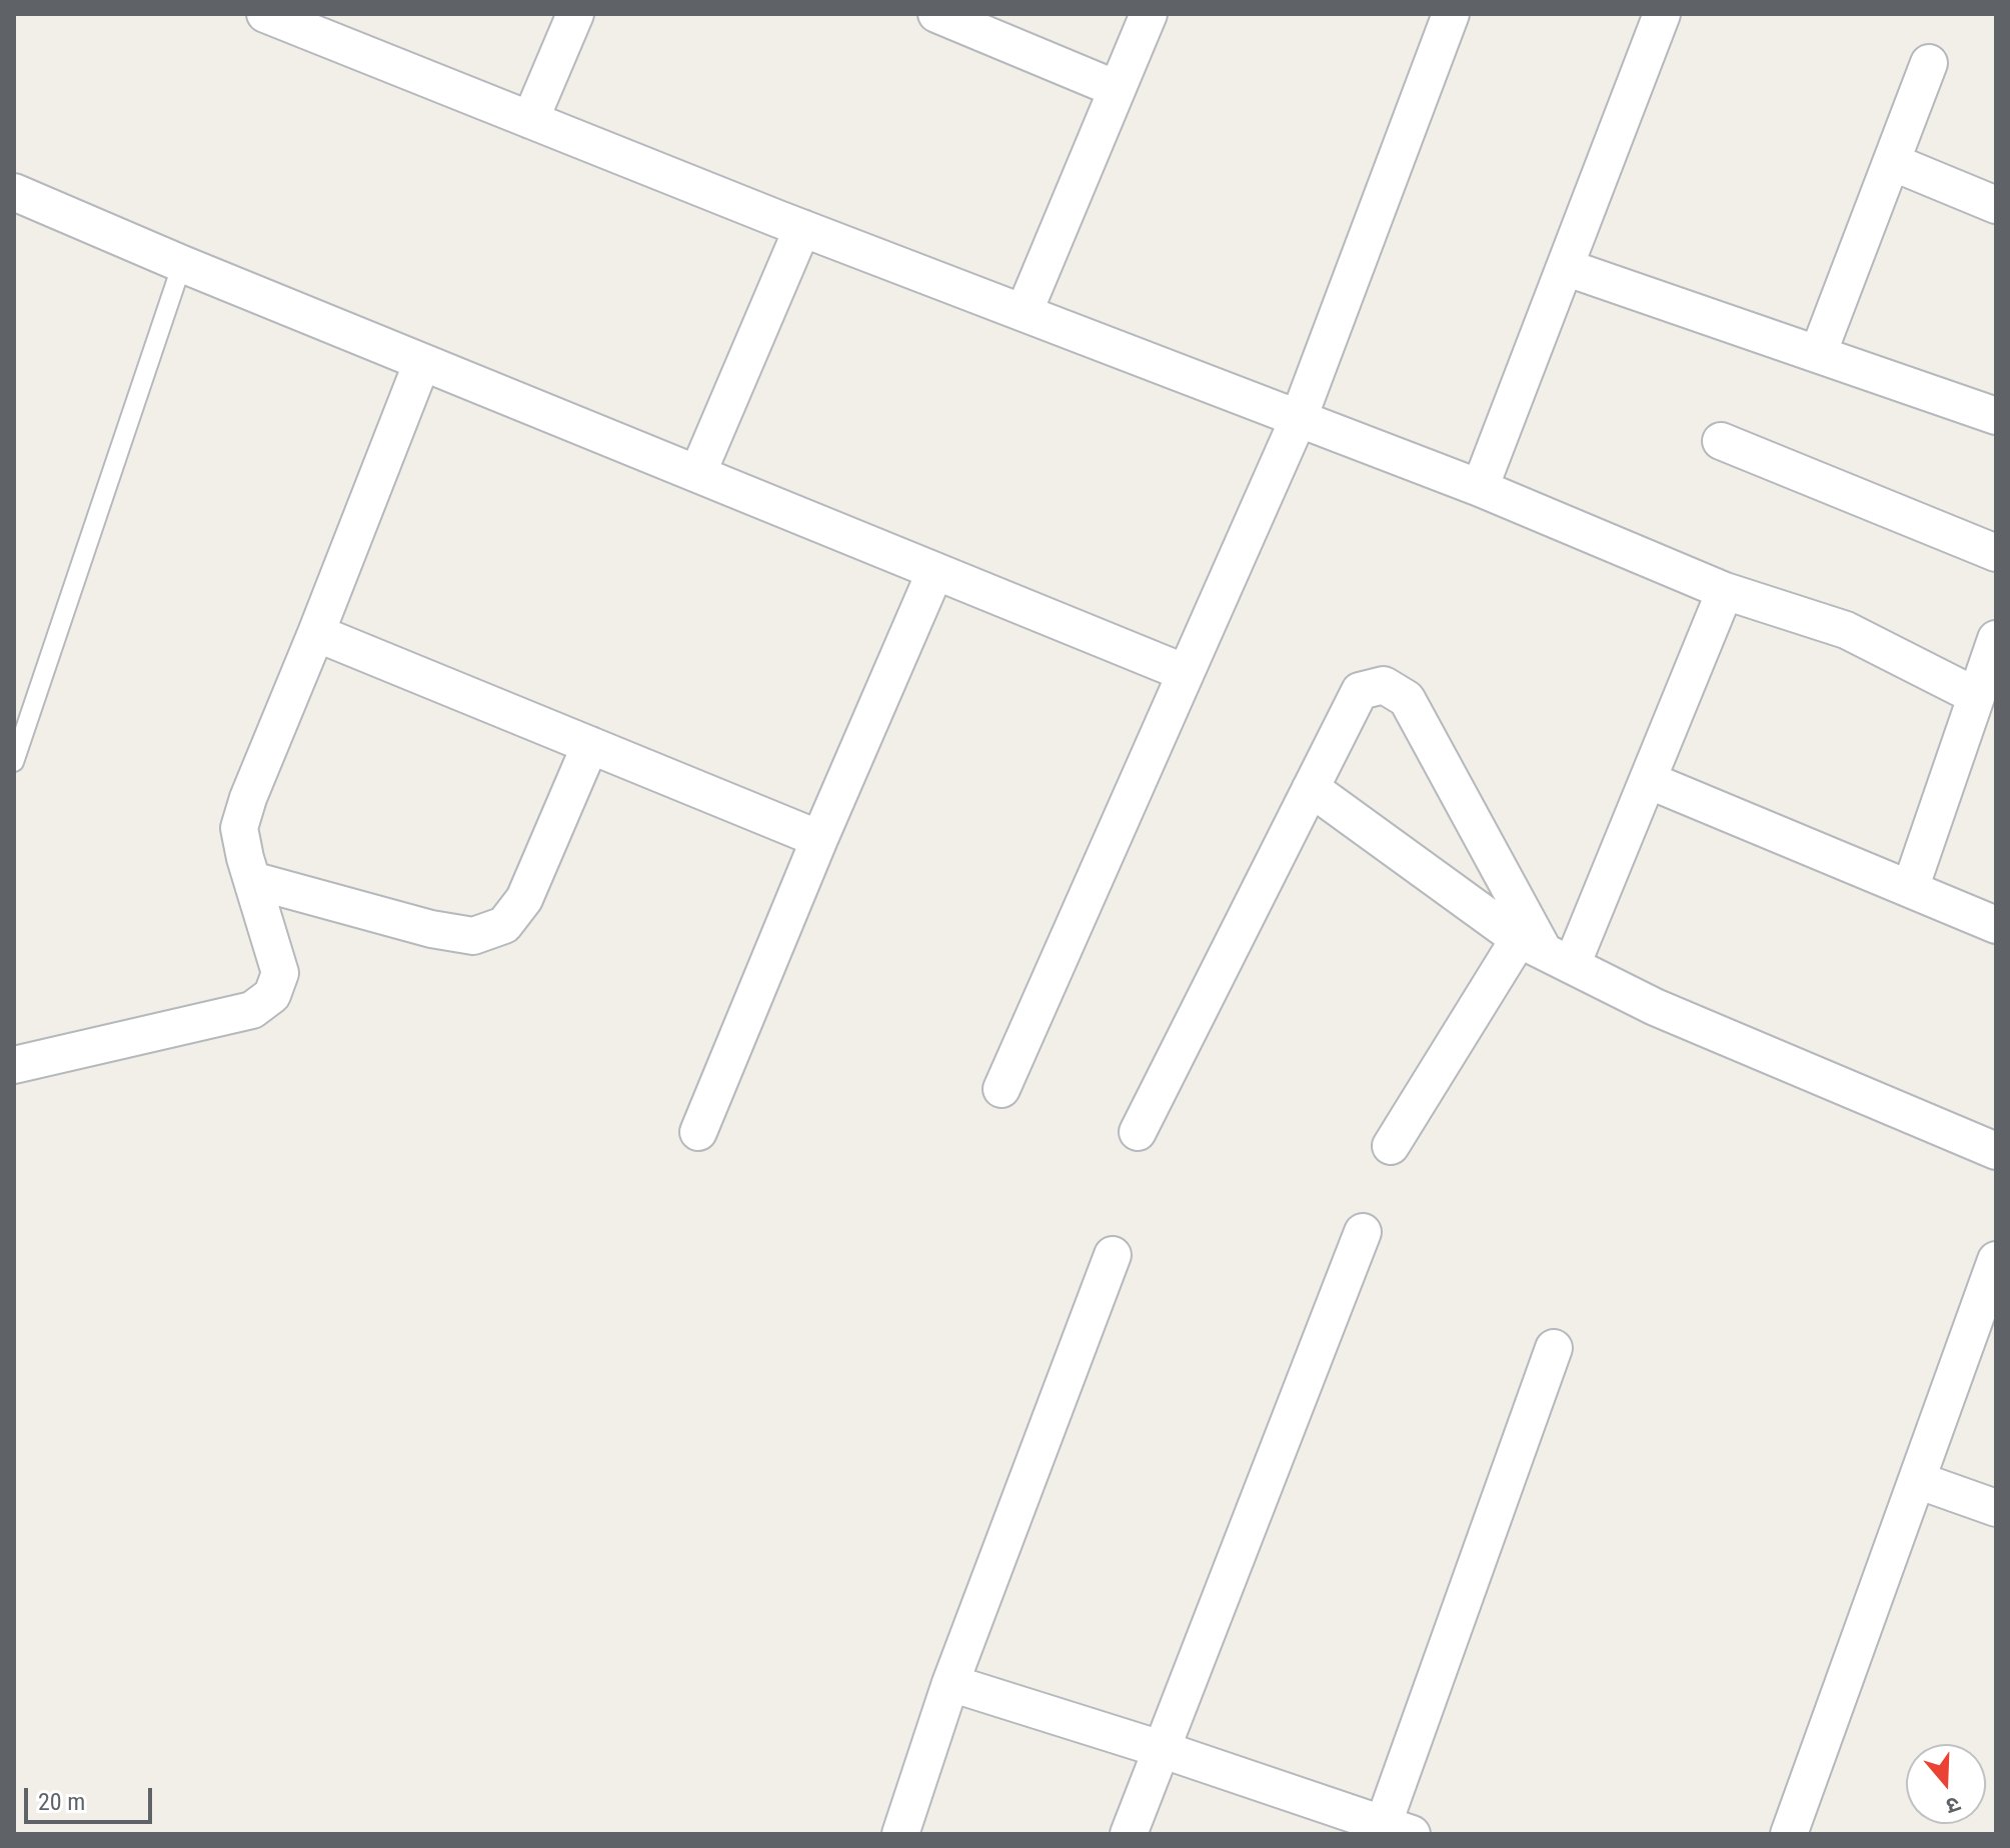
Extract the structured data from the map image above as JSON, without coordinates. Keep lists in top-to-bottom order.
{
  "scale_bar": "20 m",
  "north": "bottom"
}
